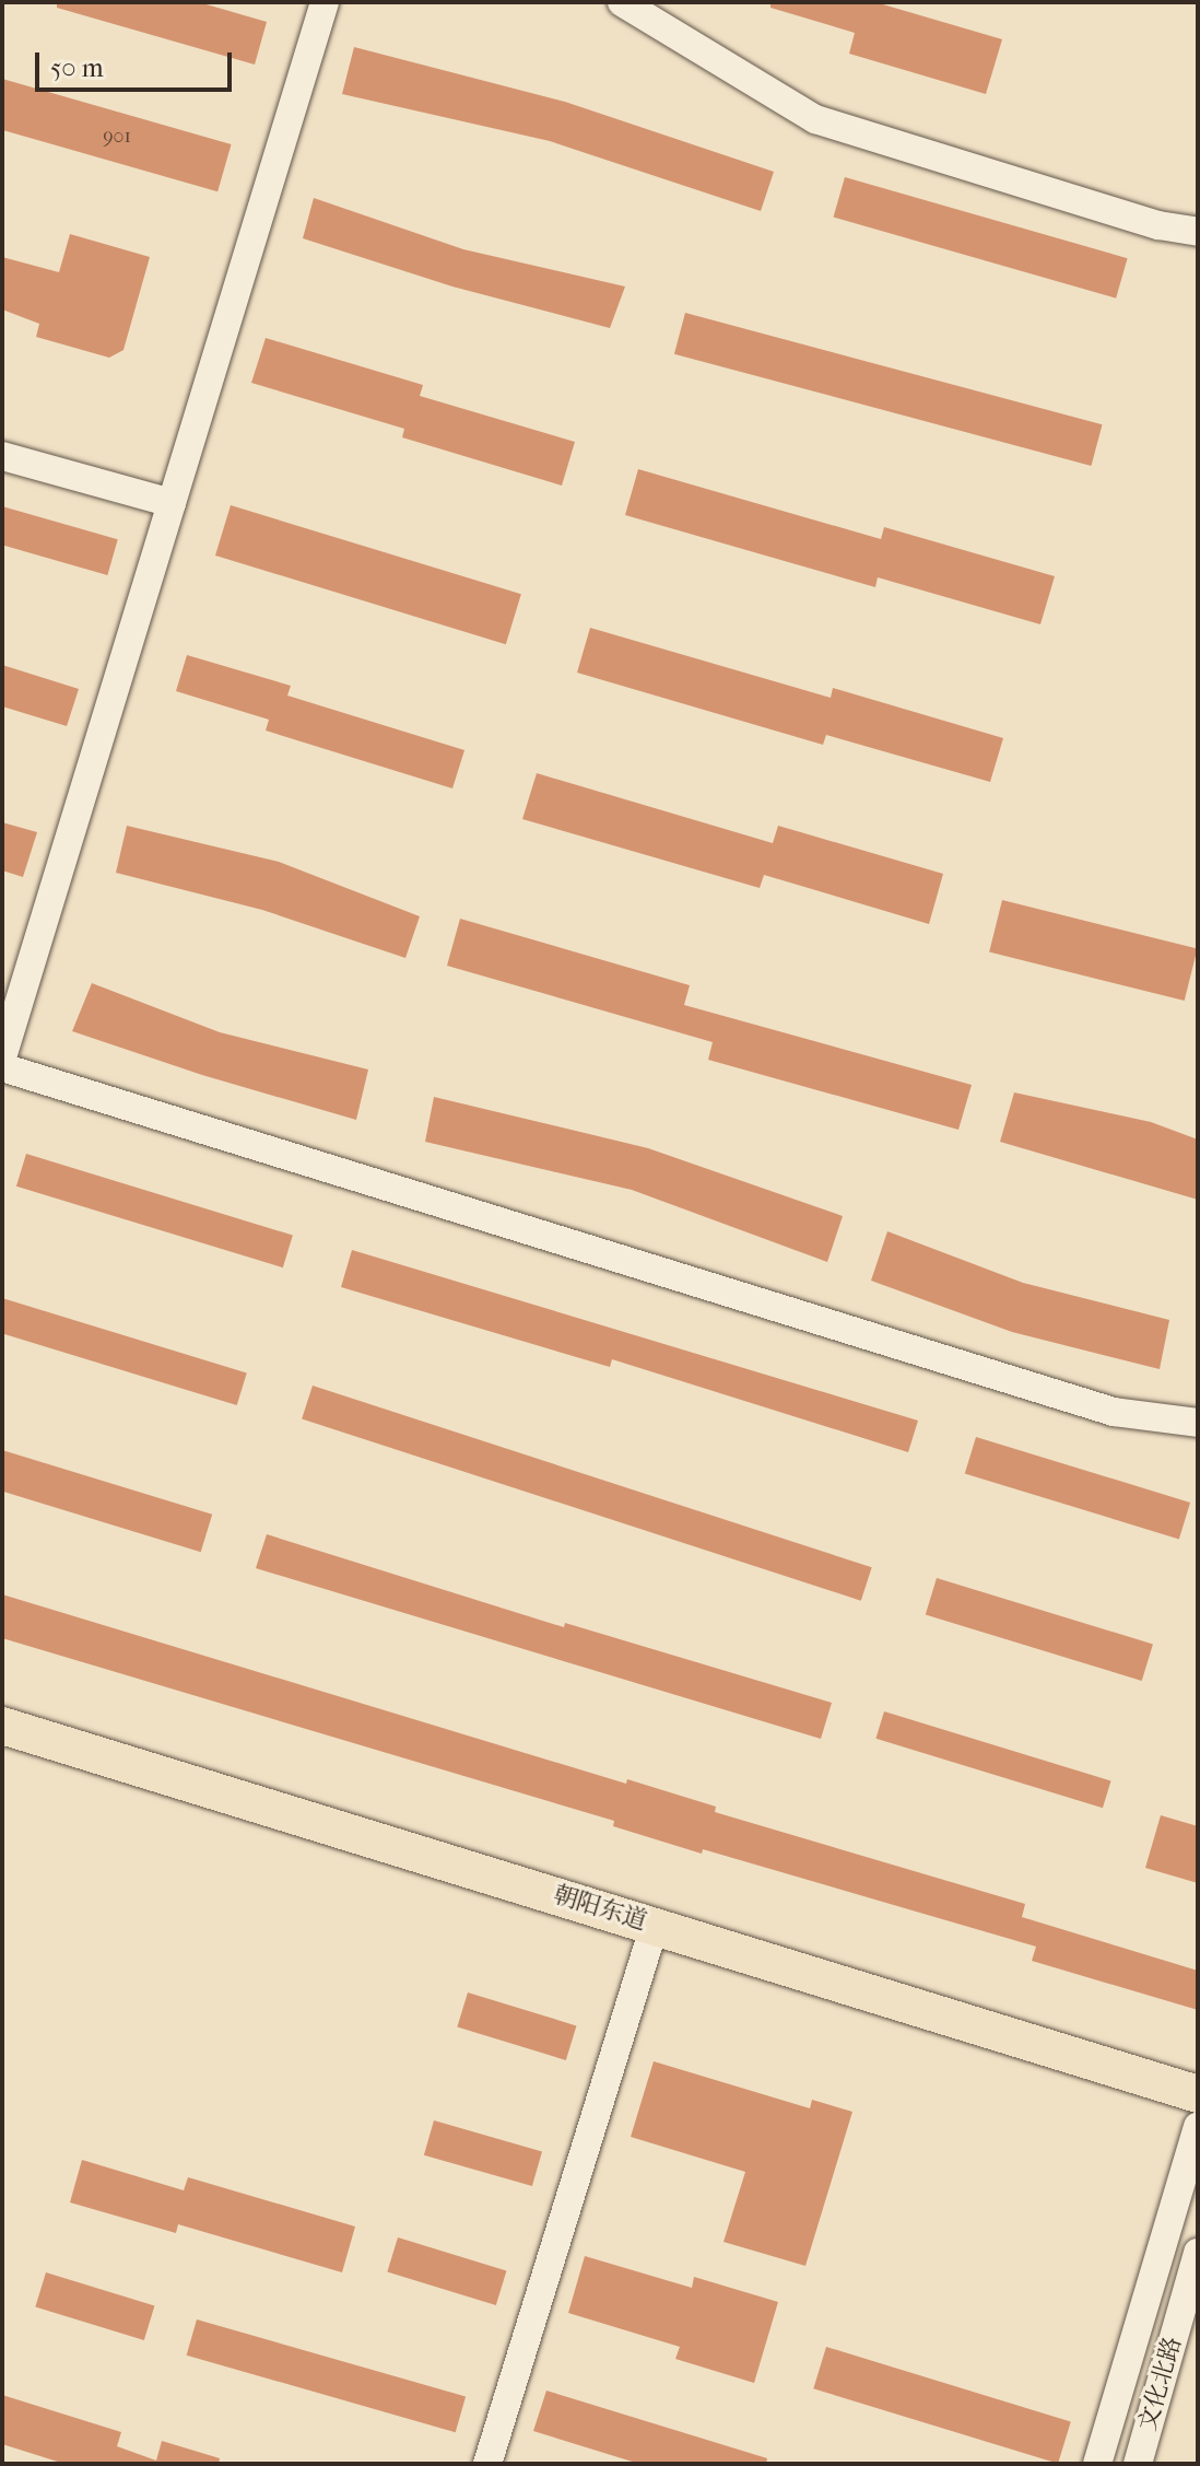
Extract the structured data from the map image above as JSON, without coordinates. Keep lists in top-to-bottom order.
{
  "streets": {
    "main road": ["朝阳东道"],
    "street": ["文化北路"]
  },
  "house_numbers": ["901"],
  "scale_bar": "50 m"
}
